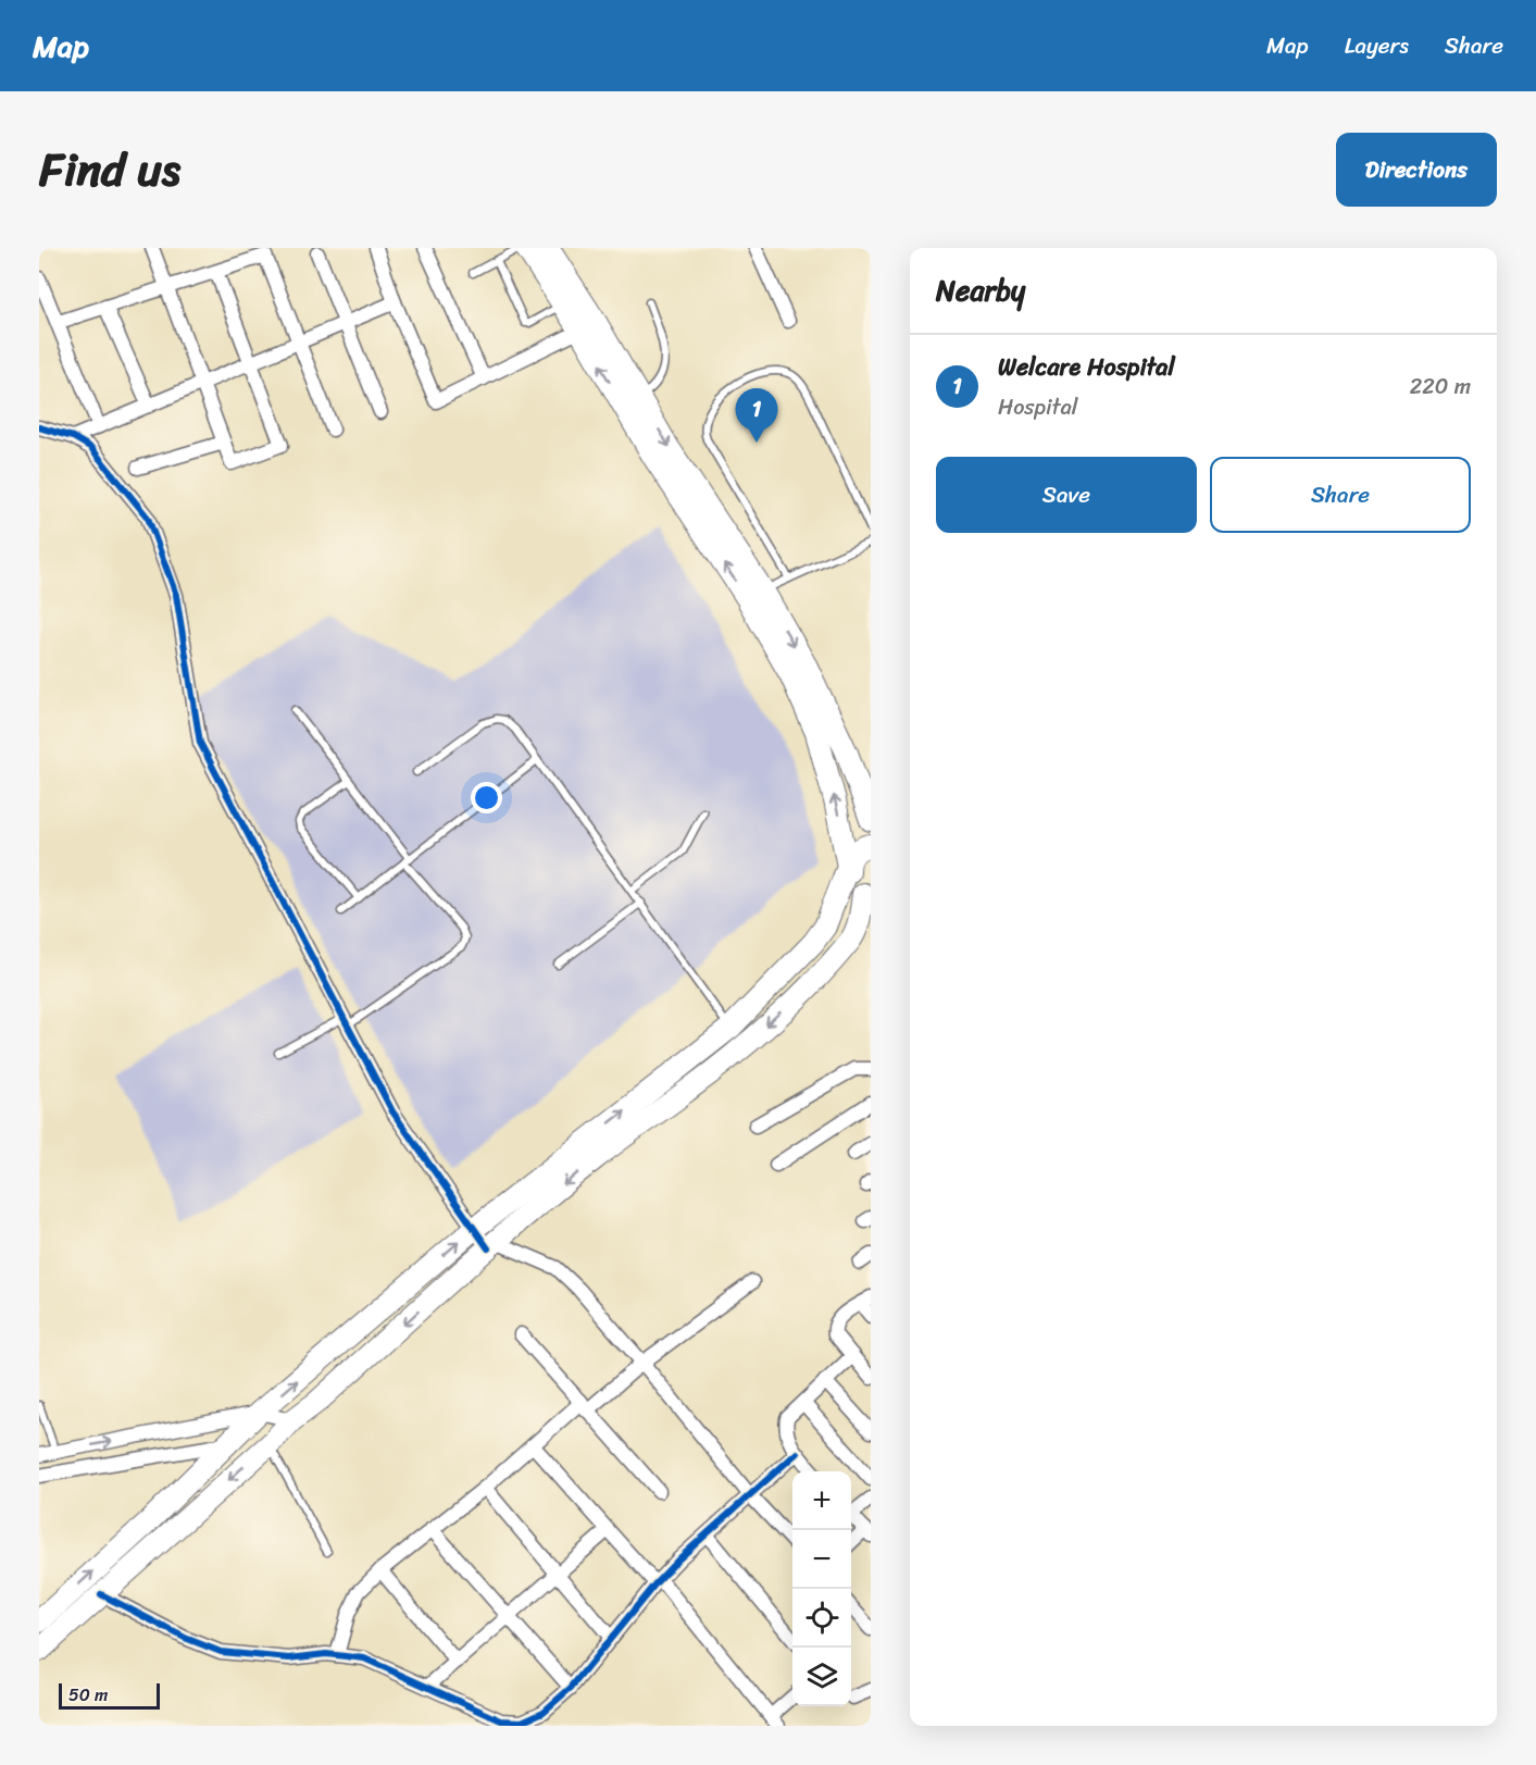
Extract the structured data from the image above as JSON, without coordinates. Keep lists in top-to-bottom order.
{
  "scale_bar": "50 m",
  "page": {
    "header": "Map",
    "nav": ["Map", "Layers", "Share"],
    "title": "Find us",
    "buttons": [
      "Directions",
      ["Save", "Share"]
    ],
    "heading": "Nearby",
    "list": [
      {
        "mark": "1",
        "name": "Welcare Hospital",
        "note": "Hospital",
        "value": "220 m"
      }
    ],
    "pins": "1",
    "map_buttons": ["+", "−"],
    "scale": "50 m"
  }
}
